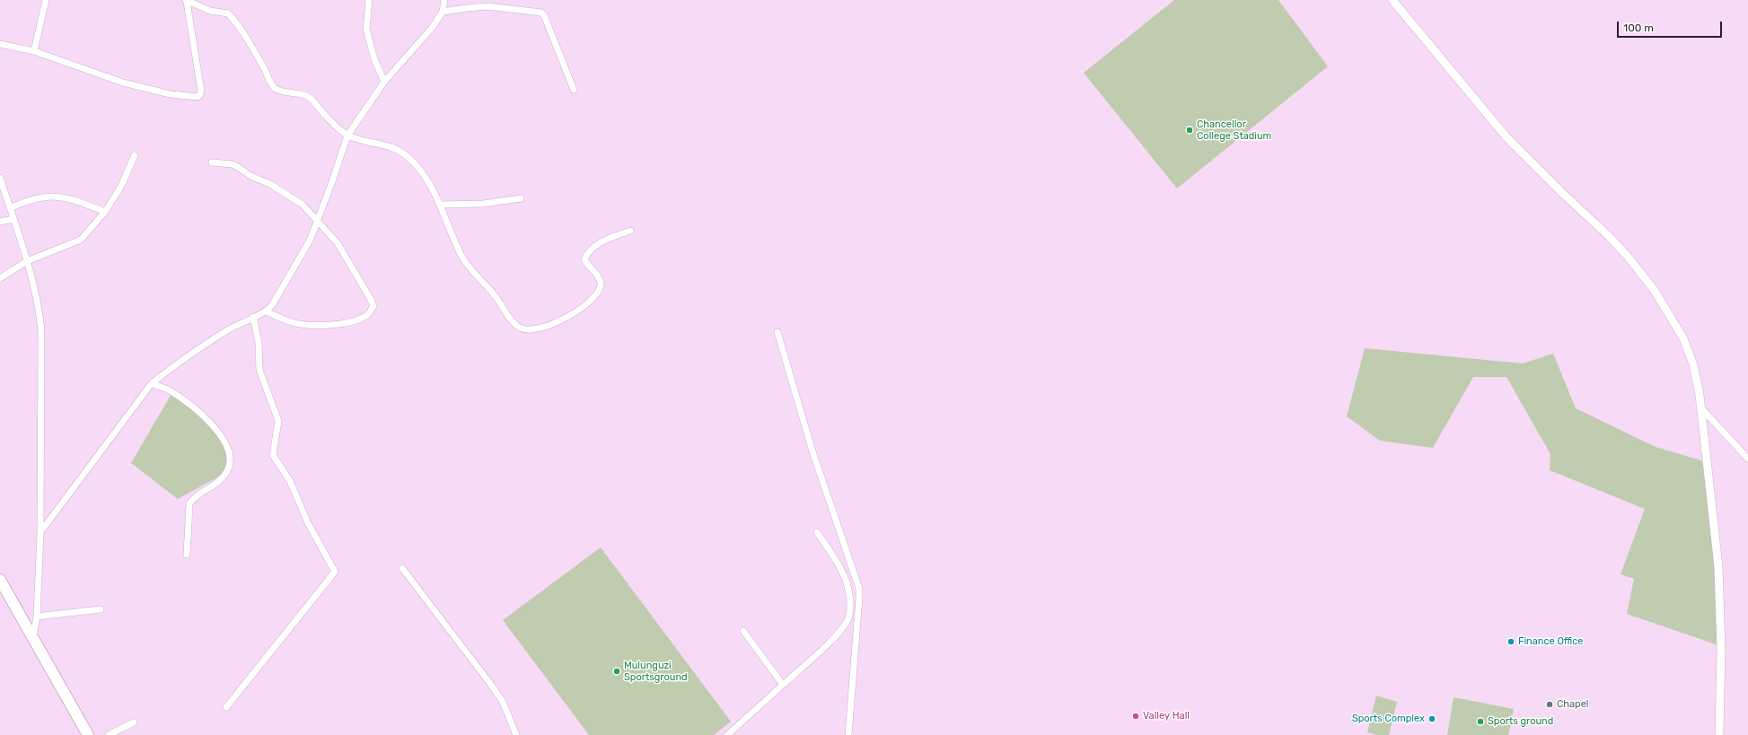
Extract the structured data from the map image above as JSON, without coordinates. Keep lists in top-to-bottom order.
{
  "places": [
    "Chancellor College Stadium",
    "Finance Office",
    "Mulunguzi Sportsground",
    "Chapel",
    "Valley Hall",
    "Sports Complex",
    "Sports ground"
  ],
  "scale_bar": "100 m"
}
